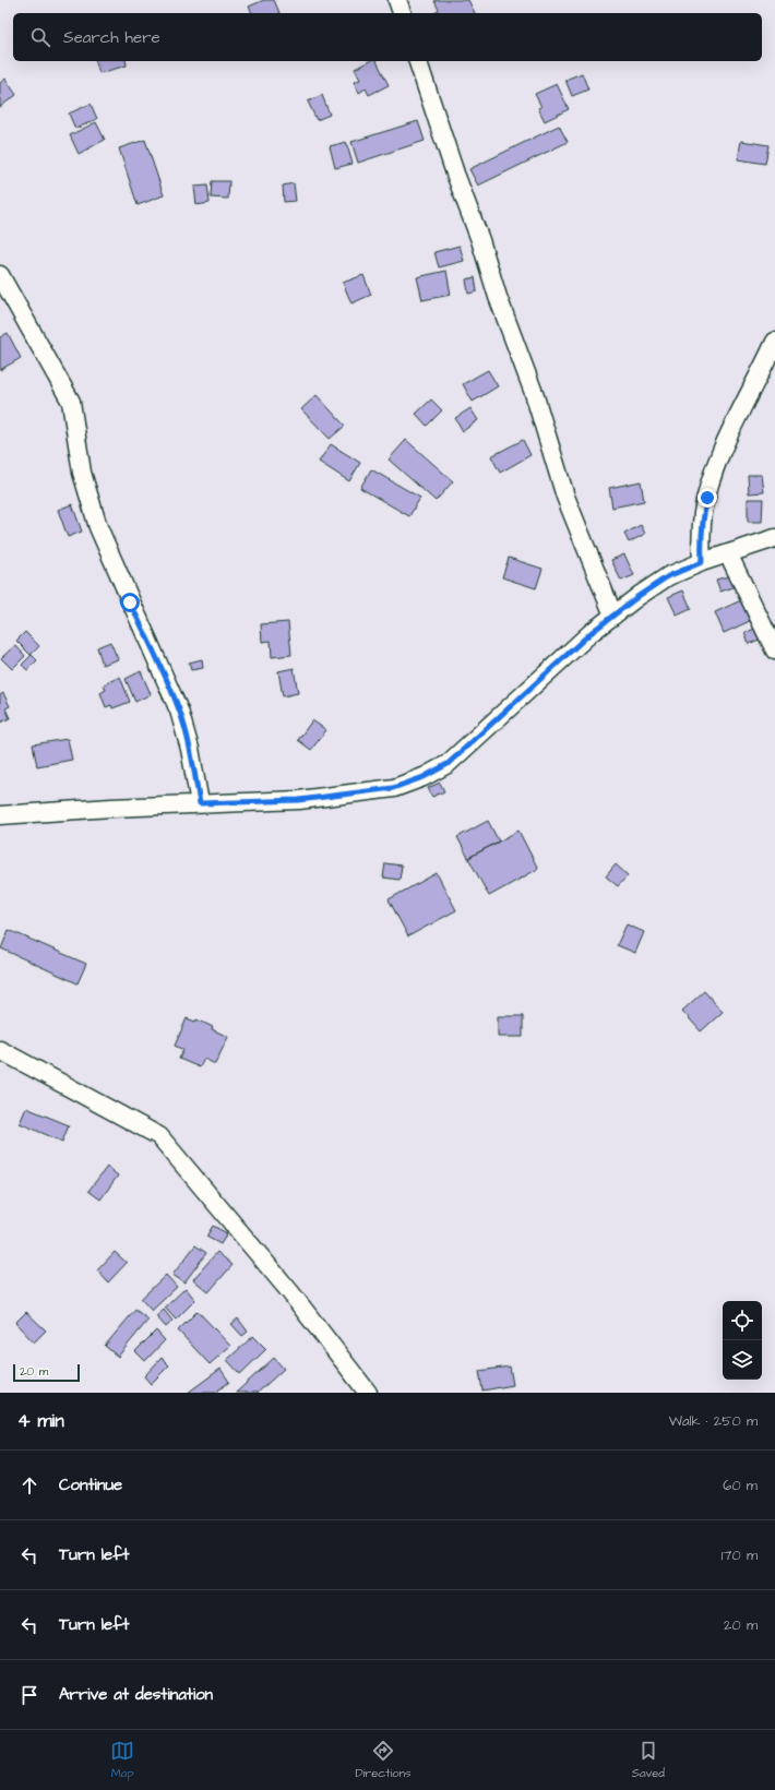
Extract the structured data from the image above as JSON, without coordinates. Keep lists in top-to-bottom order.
{
  "scale_bar": "20 m",
  "page": {
    "search": "Search here",
    "scale": "20 m",
    "heading": ["4 min", "Walk · 250 m"],
    "list": [
      ["Continue", "60 m"],
      ["Turn left", "170 m"],
      ["Turn left", "20 m"],
      "Arrive at destination"
    ],
    "nav": ["Map", "Directions", "Saved"]
  }
}
